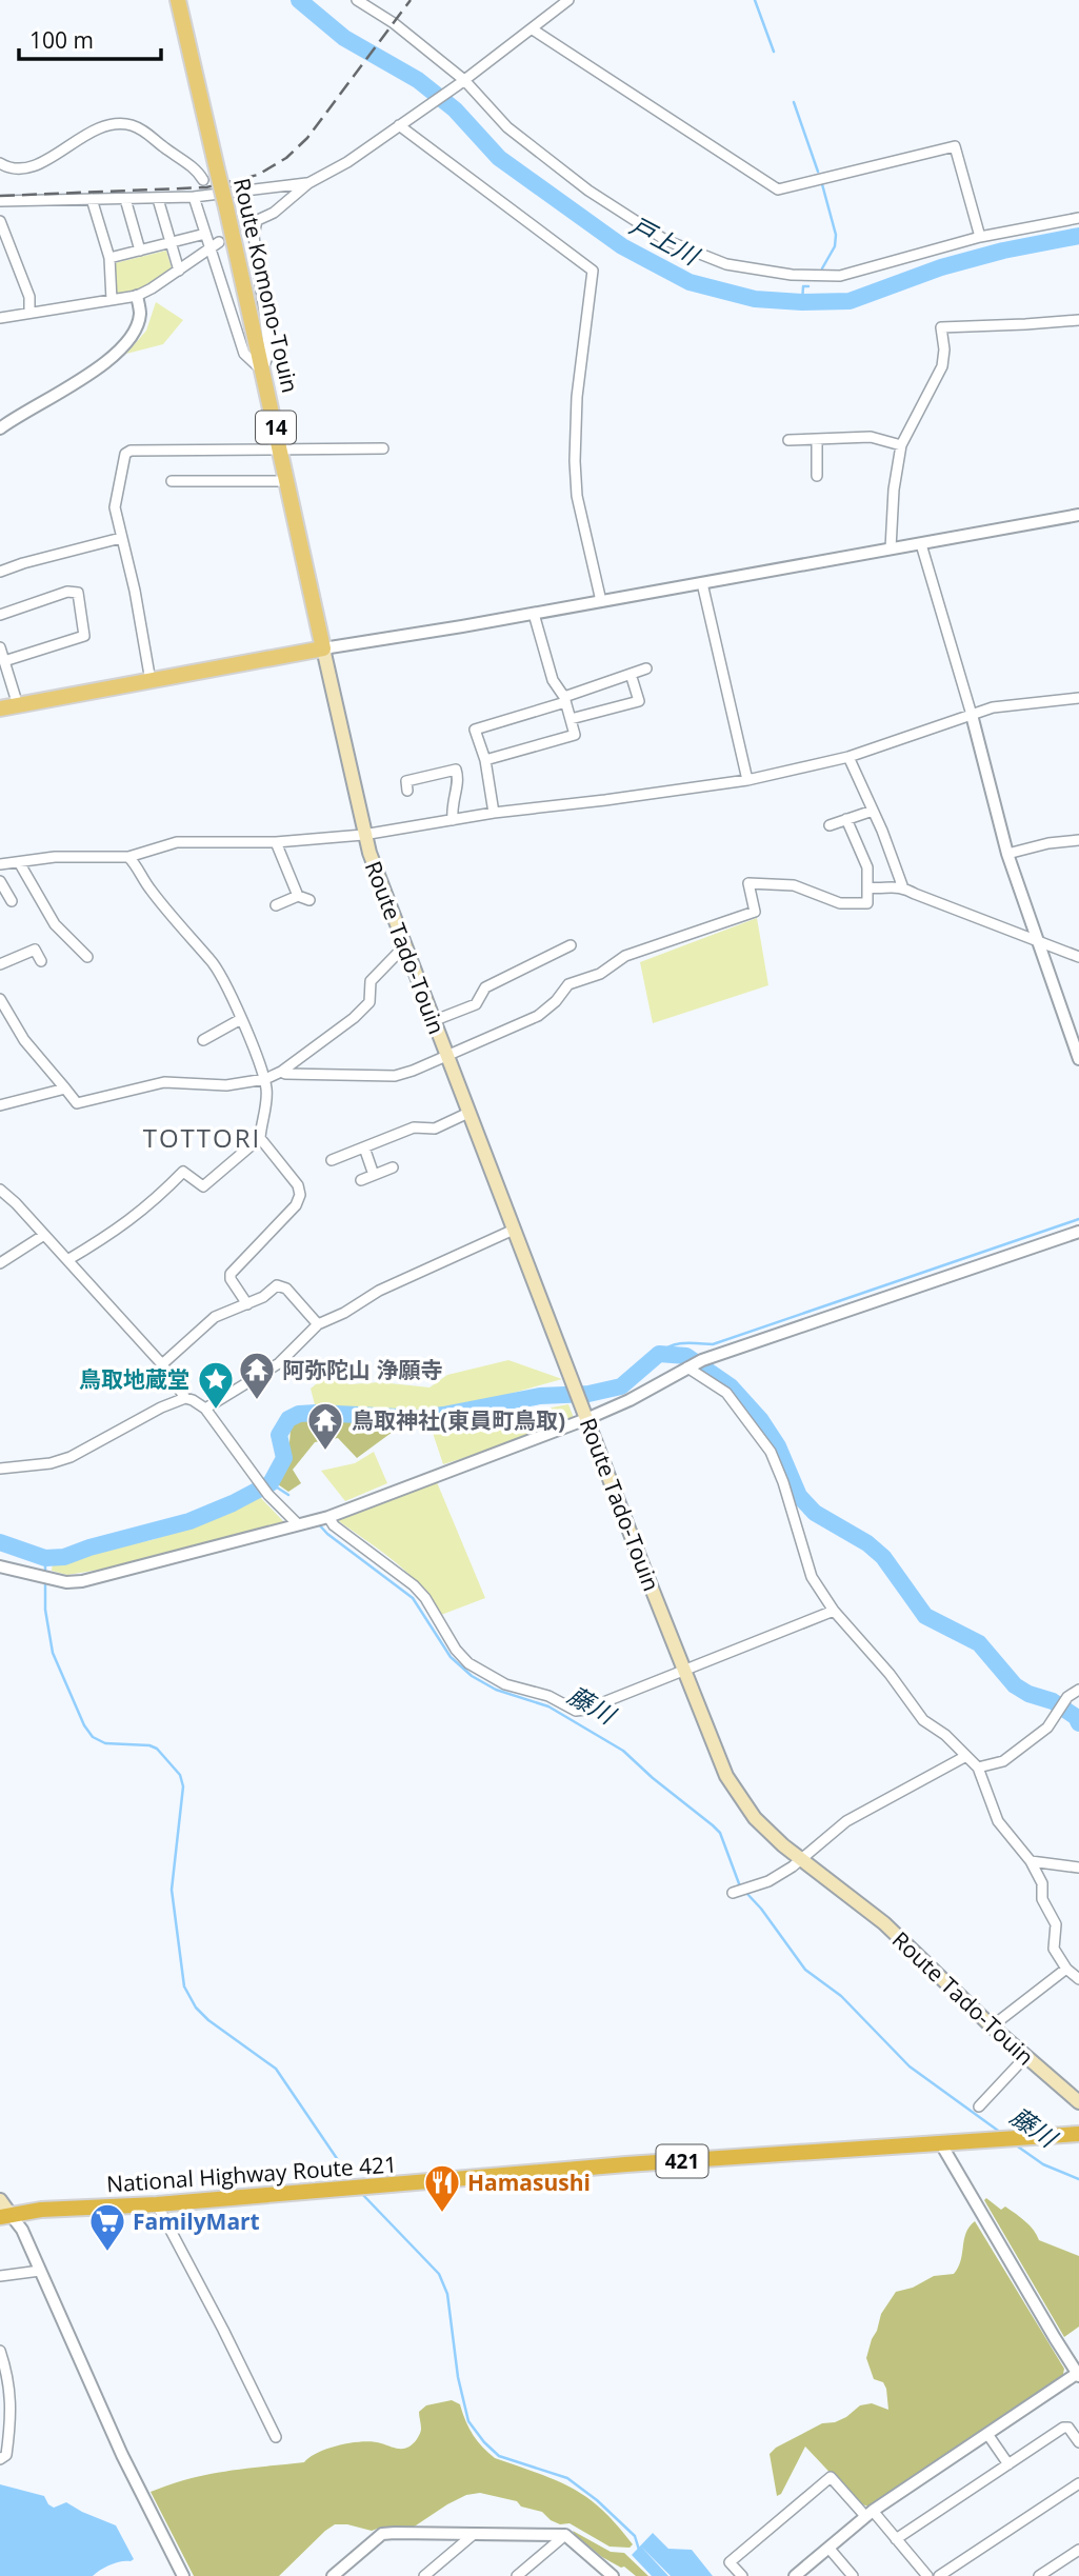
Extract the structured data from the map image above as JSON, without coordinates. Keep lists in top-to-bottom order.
{
  "streets": {
    "highway": ["421", "National Highway Route 421"],
    "main road": ["Route Komono-Touin", "14", "Route Tado-Touin"]
  },
  "crossings": [
    ["Route Komono-Touin", "Route Tado-Touin"]
  ],
  "districts": ["TOTTORI"],
  "water": ["戸上川", "藤川"],
  "places": {
    "temple": ["阿弥陀山 浄願寺", "鳥取神社(東員町鳥取)"],
    "place": ["鳥取地蔵堂"],
    "restaurant": ["Hamasushi"],
    "supermarket": ["FamilyMart"]
  },
  "scale_bar": "100 m"
}
